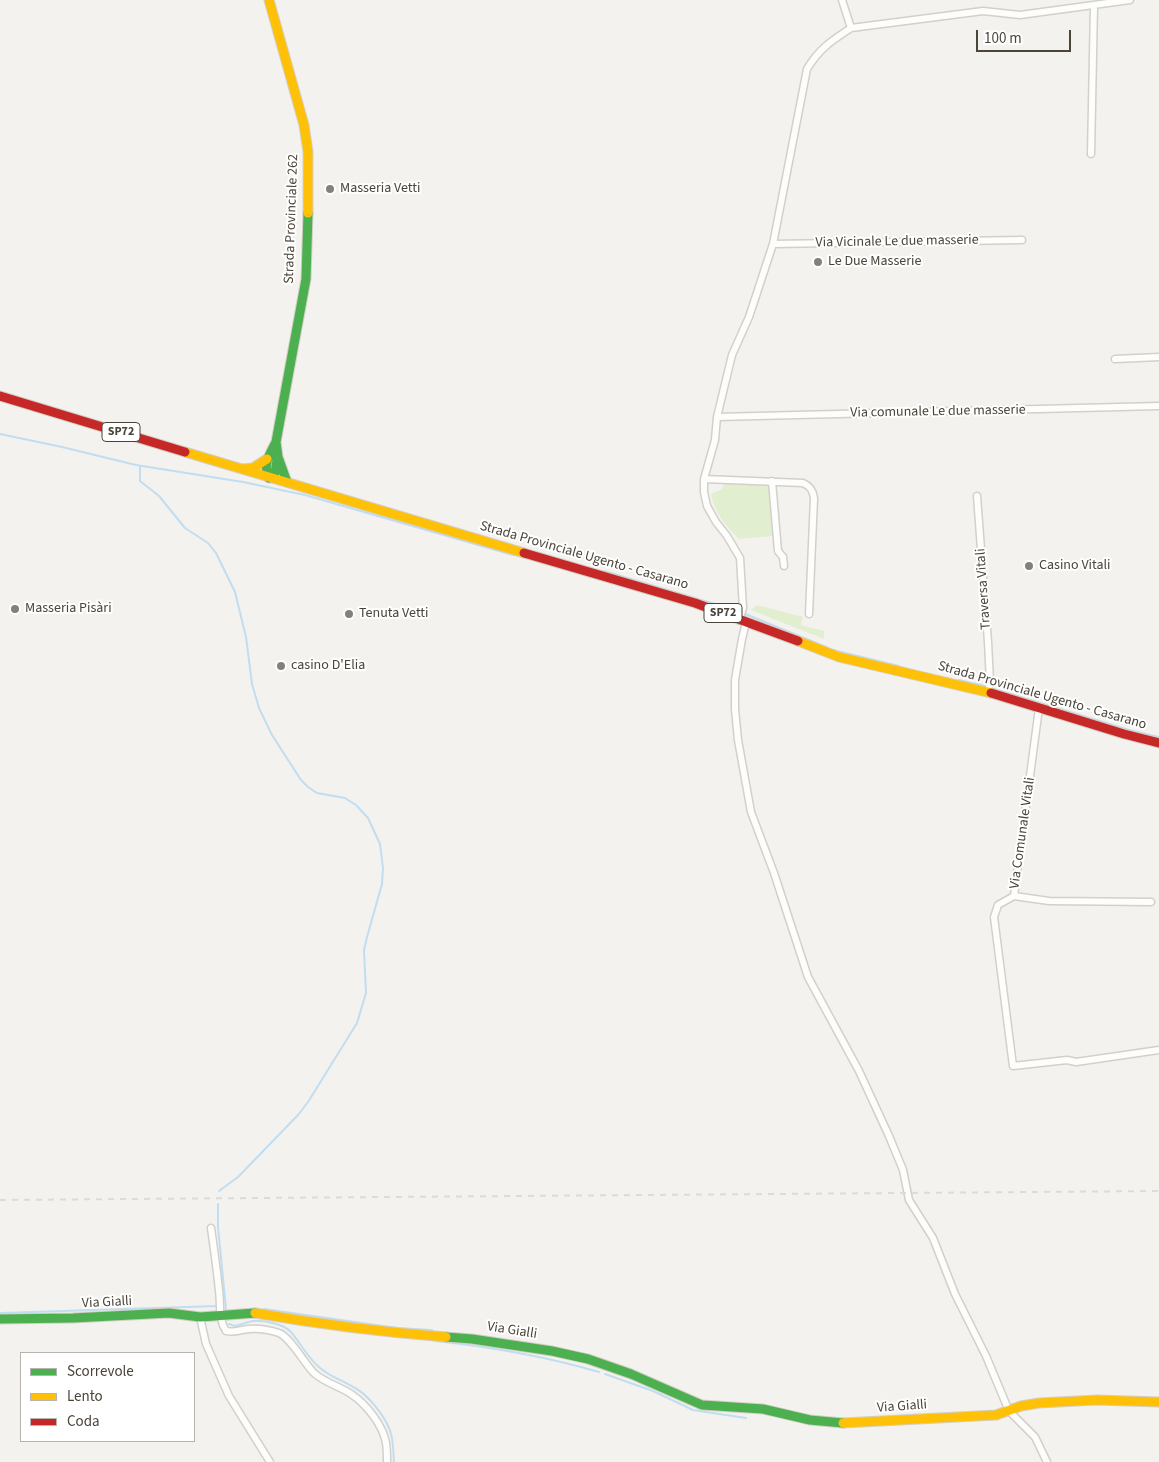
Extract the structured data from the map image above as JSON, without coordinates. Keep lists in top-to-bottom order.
{
  "streets": {
    "street": [
      "Strada Provinciale 262",
      "Via Vicinale Le due masserie",
      "Via comunale Le due masserie",
      "SP72",
      "Strada Provinciale Ugento - Casarano",
      "Traversa Vitali",
      "Via Comunale Vitali",
      "Via Gialli"
    ]
  },
  "crossings": [
    ["Strada Provinciale Ugento - Casarano", "Traversa Vitali"],
    ["Strada Provinciale Ugento - Casarano", "Via Comunale Vitali"]
  ],
  "places": [
    "Masseria Vetti",
    "Le Due Masserie",
    "Casino Vitali",
    "Masseria Pisàri",
    "Tenuta Vetti",
    "casino D'Elia"
  ],
  "legend": ["Scorrevole", "Lento", "Coda"],
  "scale_bar": "100 m"
}
